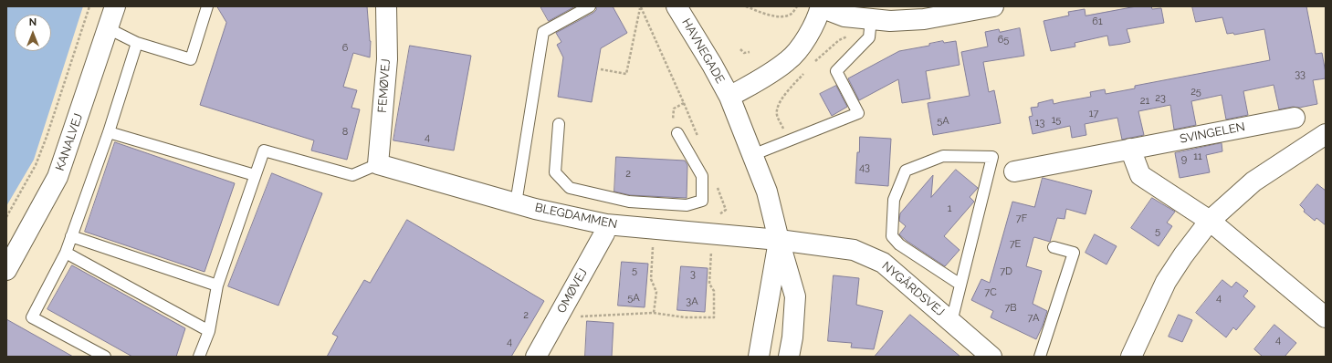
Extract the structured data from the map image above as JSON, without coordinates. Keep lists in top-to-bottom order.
{
  "streets": {
    "street": [
      "HAVNEGADE",
      "FEMØVEJ",
      "SVINGELEN",
      "KANALVEJ",
      "BLEGDAMMEN",
      "NYGÅRDSVEJ",
      "OMØVEJ"
    ]
  },
  "crossings": [
    ["HAVNEGADE", "BLEGDAMMEN"],
    ["HAVNEGADE", "NYGÅRDSVEJ"],
    ["FEMØVEJ", "BLEGDAMMEN"],
    ["BLEGDAMMEN", "NYGÅRDSVEJ"],
    ["BLEGDAMMEN", "OMØVEJ"]
  ],
  "house_numbers": [
    "61",
    "65",
    "6",
    "33",
    "25",
    "23",
    "21",
    "17",
    "15",
    "5A",
    "13",
    "8",
    "4",
    "11",
    "9",
    "43",
    "2",
    "1",
    "7F",
    "5",
    "7E",
    "5",
    "7D",
    "3",
    "7C",
    "5A",
    "4",
    "3A",
    "7B",
    "2",
    "7A",
    "4",
    "4"
  ],
  "north": "top"
}
